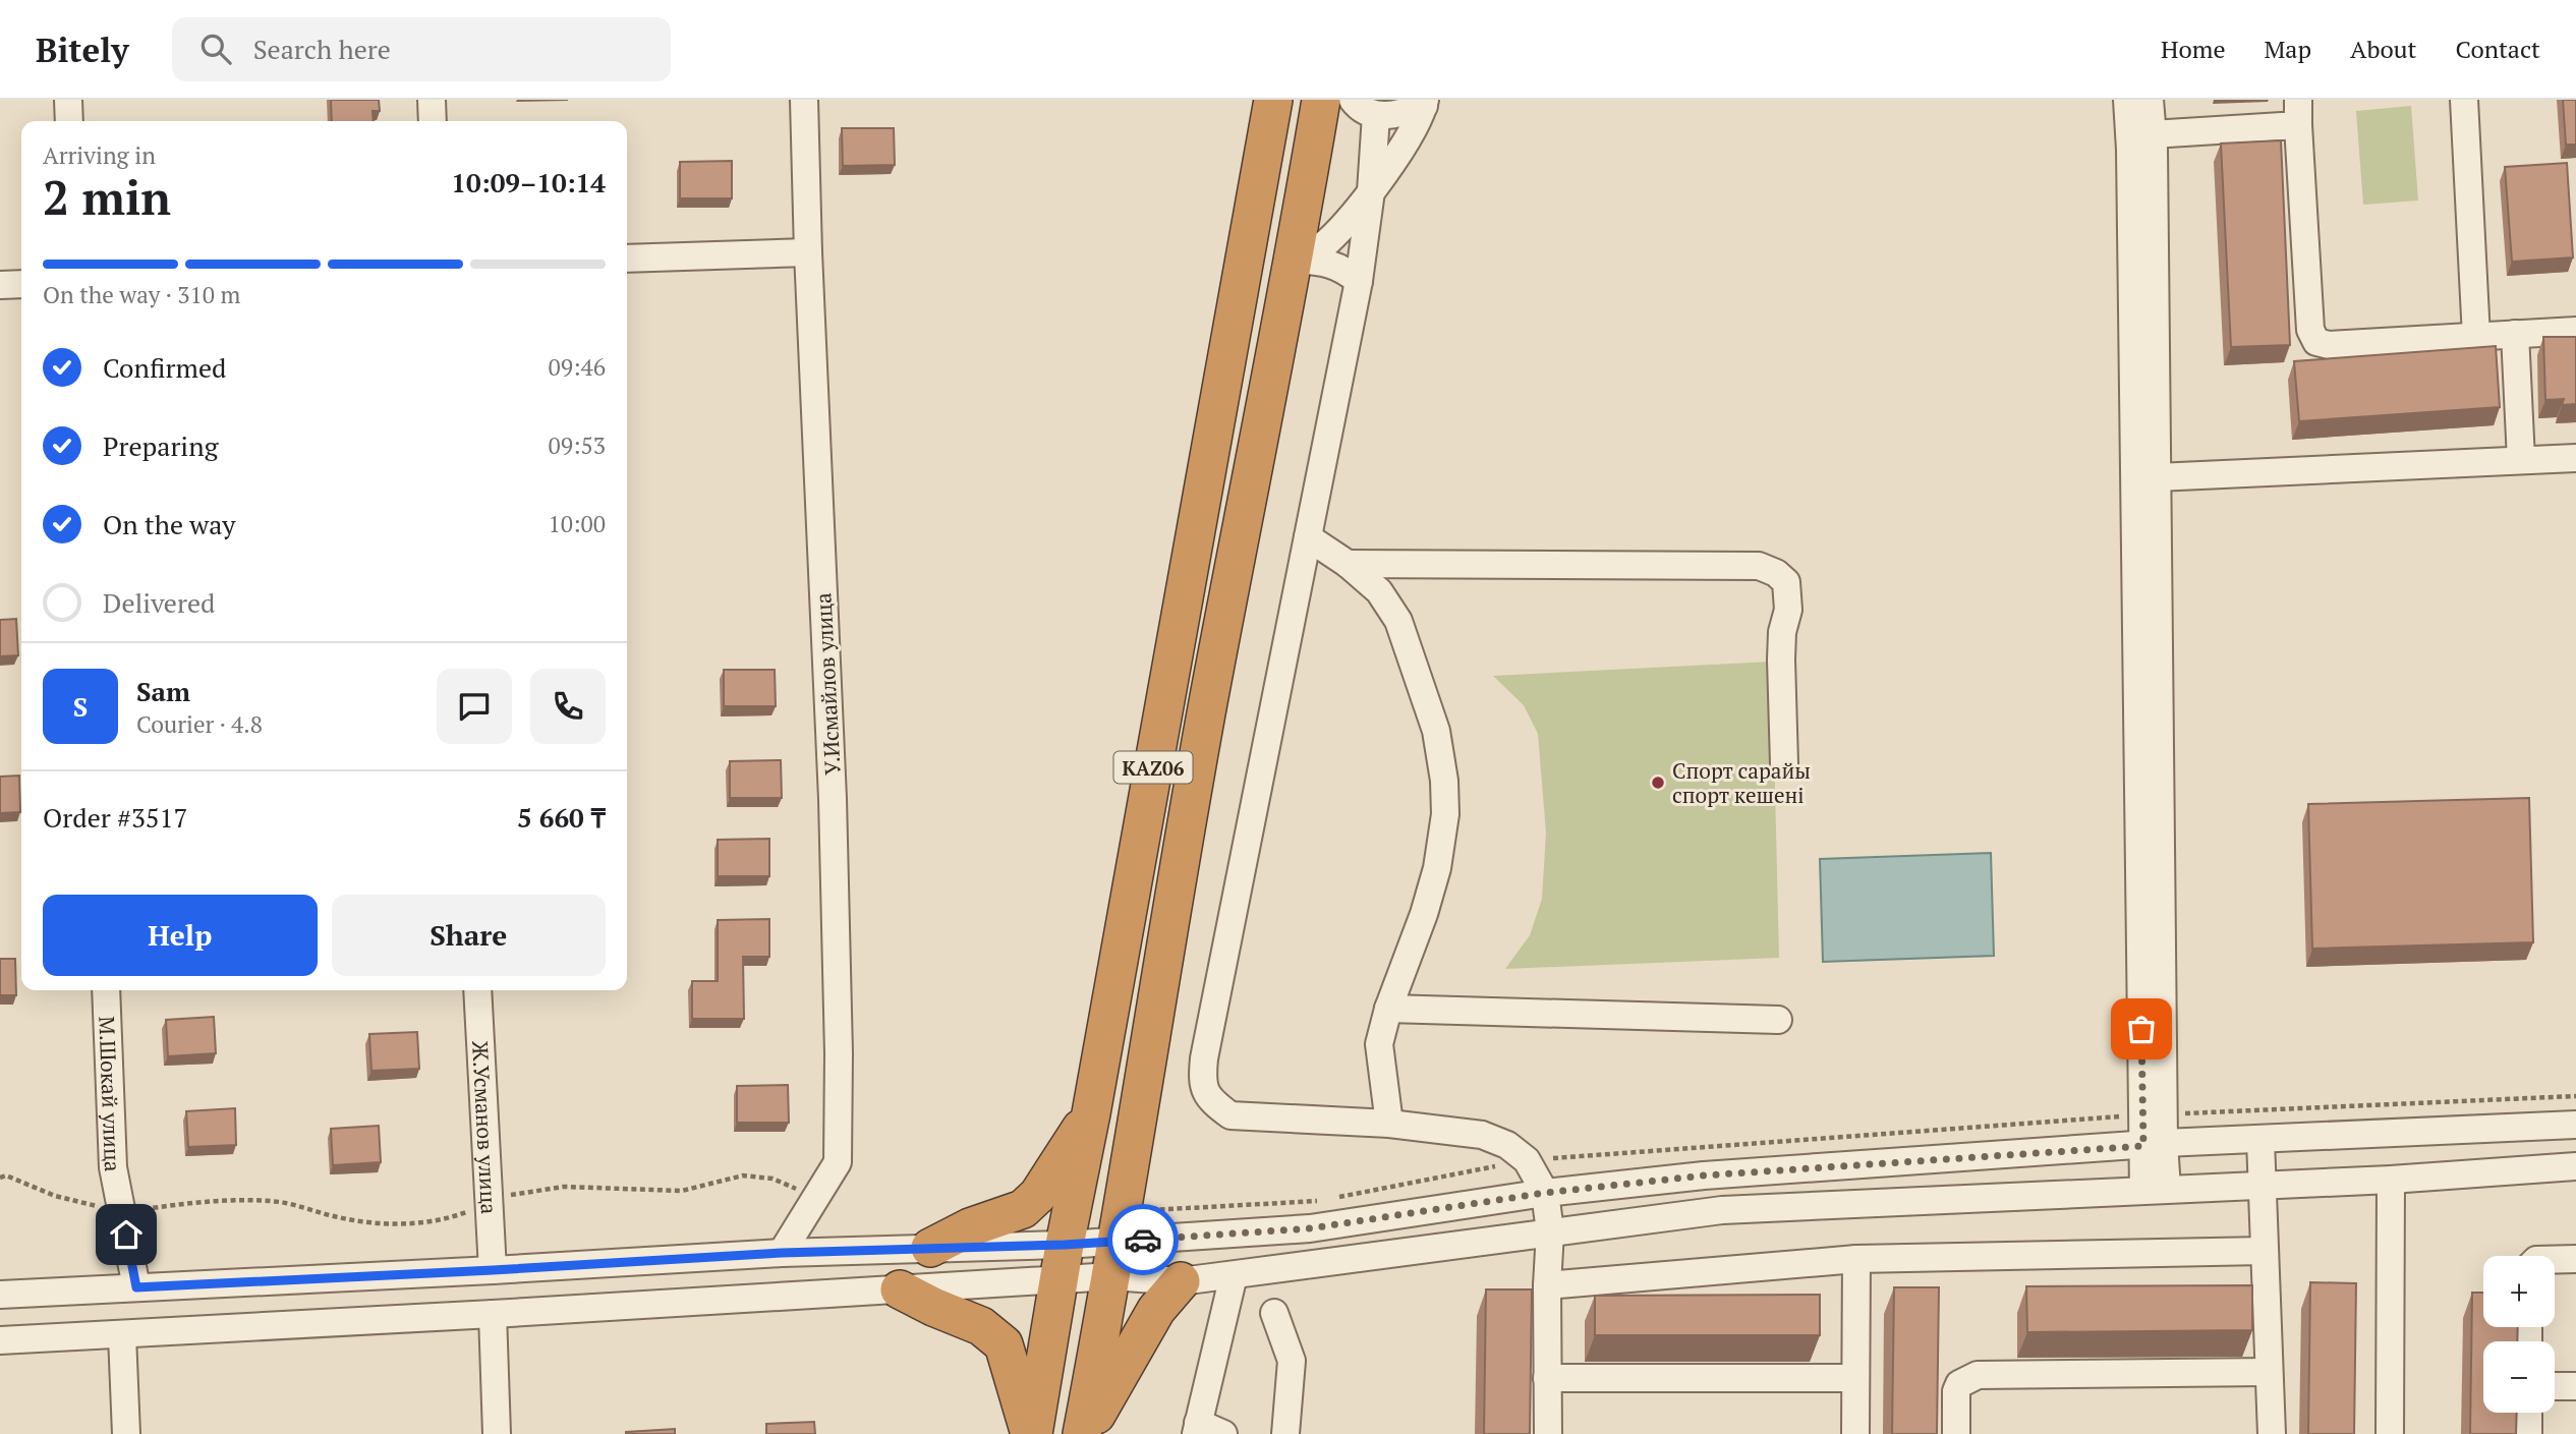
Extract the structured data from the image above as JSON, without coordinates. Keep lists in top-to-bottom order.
{
  "streets": {
    "highway": ["KАZ06"],
    "street": ["У.Исмайлов улица", "М.Шокай улица", "Ж.Усманов улица"]
  },
  "places": ["Спорт сарайы спорт кешені"],
  "page": {
    "header": "Bitely",
    "search": "Search here",
    "nav": [
      "Home",
      "Map",
      "About",
      "Contact"
    ],
    "heading": ["2 min", "Arriving in", "10:09–10:14"],
    "panel": [
      "Sam",
      "Courier · 4.8",
      "Order #3517",
      "5 660 ₸"
    ],
    "bar": "On the way · 310 m",
    "list": [
      ["Confirmed", "09:46"],
      ["Preparing", "09:53"],
      ["On the way", "10:00"],
      "Delivered"
    ],
    "round": "S",
    "buttons": ["Help", "Share"],
    "map_buttons": ["+", "−"]
  }
}
